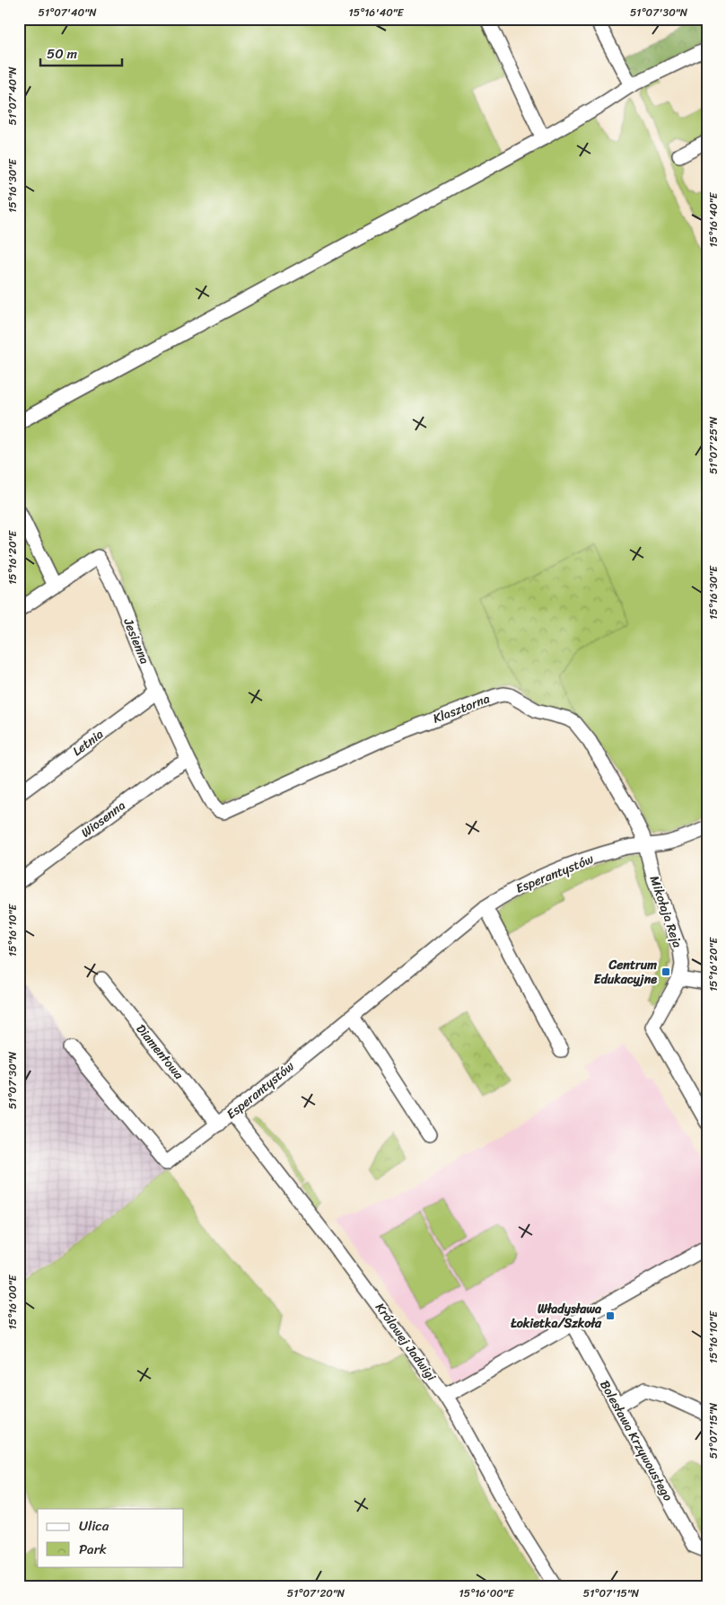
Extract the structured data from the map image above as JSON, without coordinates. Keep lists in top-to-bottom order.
{
  "streets": {
    "street": [
      "Jesienna",
      "Klasztorna",
      "Letnia",
      "Wiosenna",
      "Esperantystów",
      "Mikołaja Reja",
      "Diamentowa",
      "Królowej Jadwigi",
      "Bolesława Krzywoustego"
    ]
  },
  "crossings": [
    ["Jesienna", "Klasztorna"],
    ["Jesienna", "Letnia"],
    ["Jesienna", "Wiosenna"],
    ["Klasztorna", "Esperantystów"],
    ["Klasztorna", "Mikołaja Reja"],
    ["Esperantystów", "Mikołaja Reja"],
    ["Esperantystów", "Diamentowa"],
    ["Esperantystów", "Królowej Jadwigi"]
  ],
  "places": {
    "transit": ["Centrum Edukacyjne", "Władysława Łokietka/Szkoła"]
  },
  "legend": ["Ulica", "Park"],
  "scale_bar": "50 m",
  "coordinates": [
    "51°07'40\"N",
    "15°16'40\"E",
    "51°07'30\"N",
    "15°16'30\"E",
    "51°07'25\"N",
    "15°16'20\"E",
    "15°16'10\"E",
    "15°16'00\"E",
    "51°07'15\"N",
    "51°07'20\"N"
  ]
}
